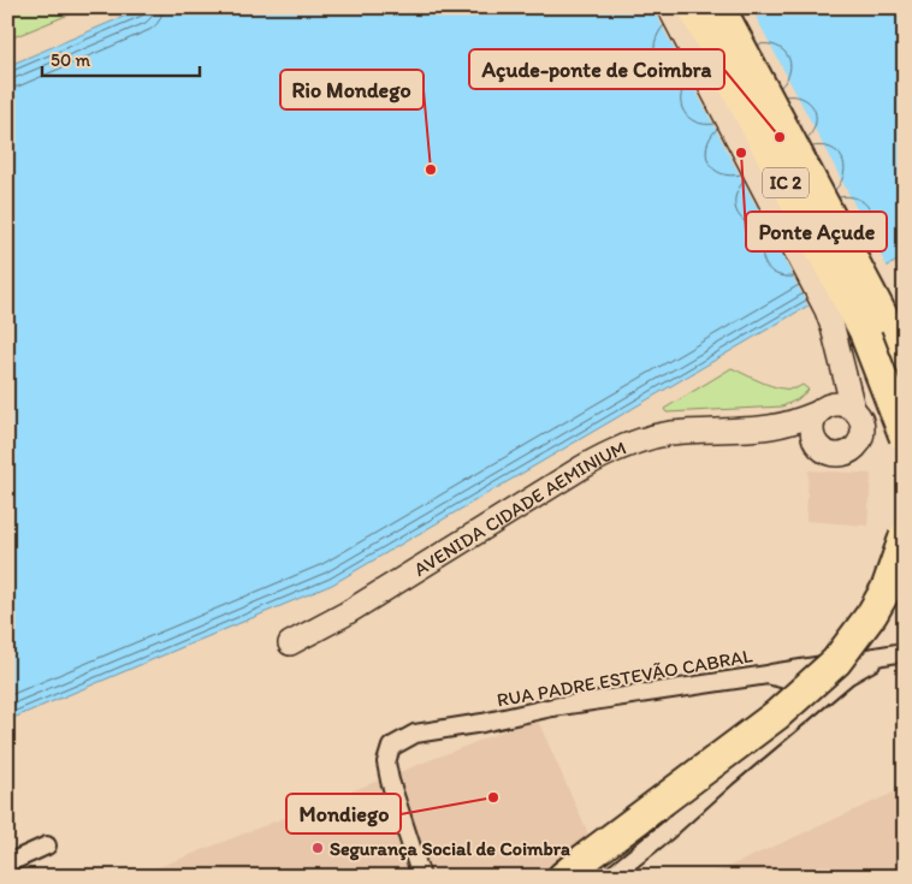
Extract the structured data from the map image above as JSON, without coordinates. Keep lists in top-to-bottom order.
{
  "streets": {
    "highway": ["IC 2"],
    "street": ["AVENIDA CIDADE AEMINIUM", "RUA PADRE ESTEVÃO CABRAL"]
  },
  "places": [
    "Açude-ponte de Coimbra",
    "Ponte Açude",
    "Rio Mondego",
    "Mondiego",
    "Segurança Social de Coimbra"
  ],
  "scale_bar": "50 m"
}
